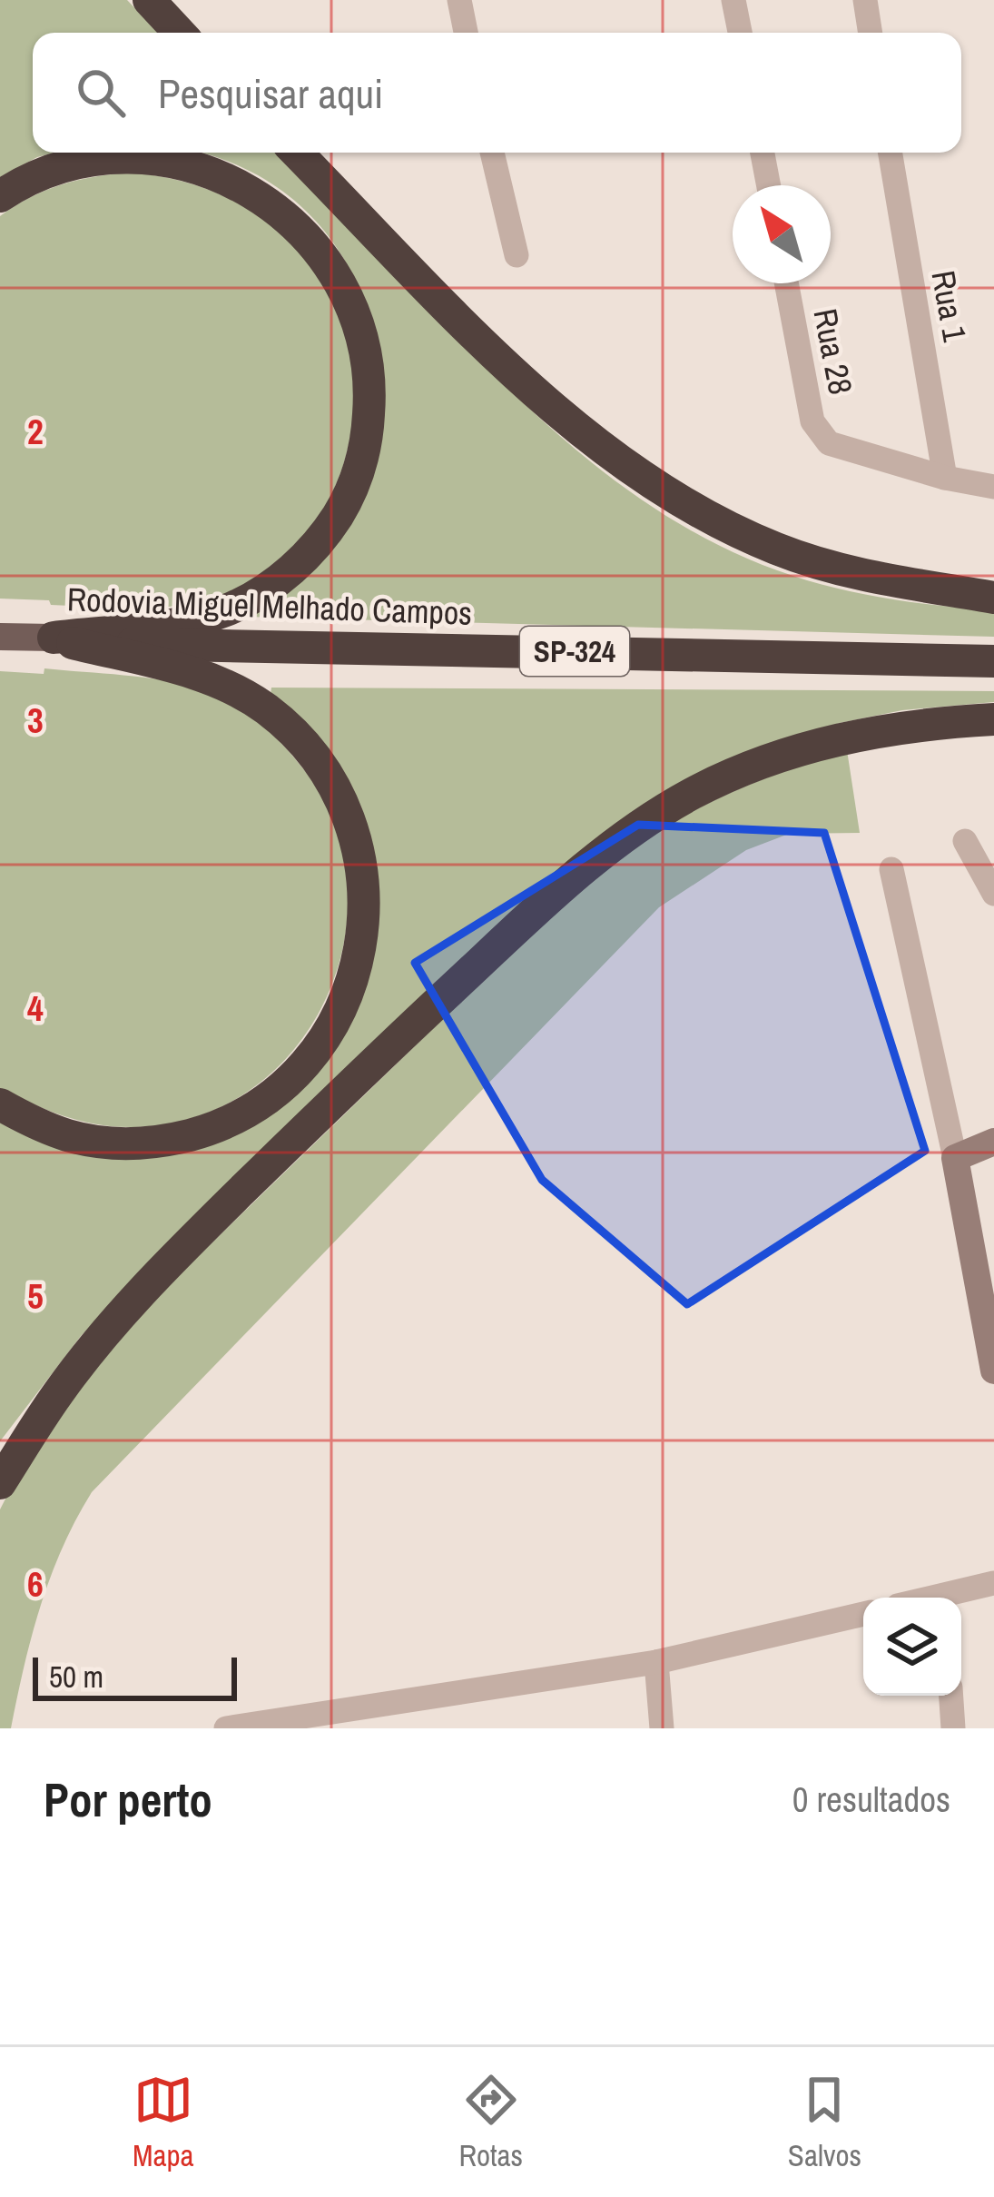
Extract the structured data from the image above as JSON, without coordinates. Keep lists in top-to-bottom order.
{
  "streets": {
    "highway": ["Rodovia Miguel Melhado Campos", "SP-324"],
    "street": ["Rua 1", "Rua 28"]
  },
  "crossings": [
    ["Rua 1", "Rua 28"]
  ],
  "scale_bar": "50 m",
  "north": "top left",
  "page": {
    "search": "Pesquisar aqui",
    "scale": "50 m",
    "heading": ["Por perto", "0 resultados"],
    "nav": ["Mapa", "Rotas", "Salvos"]
  },
  "grid": {
    "rows": [
      "2",
      "3",
      "4",
      "5",
      "6"
    ]
  }
}
